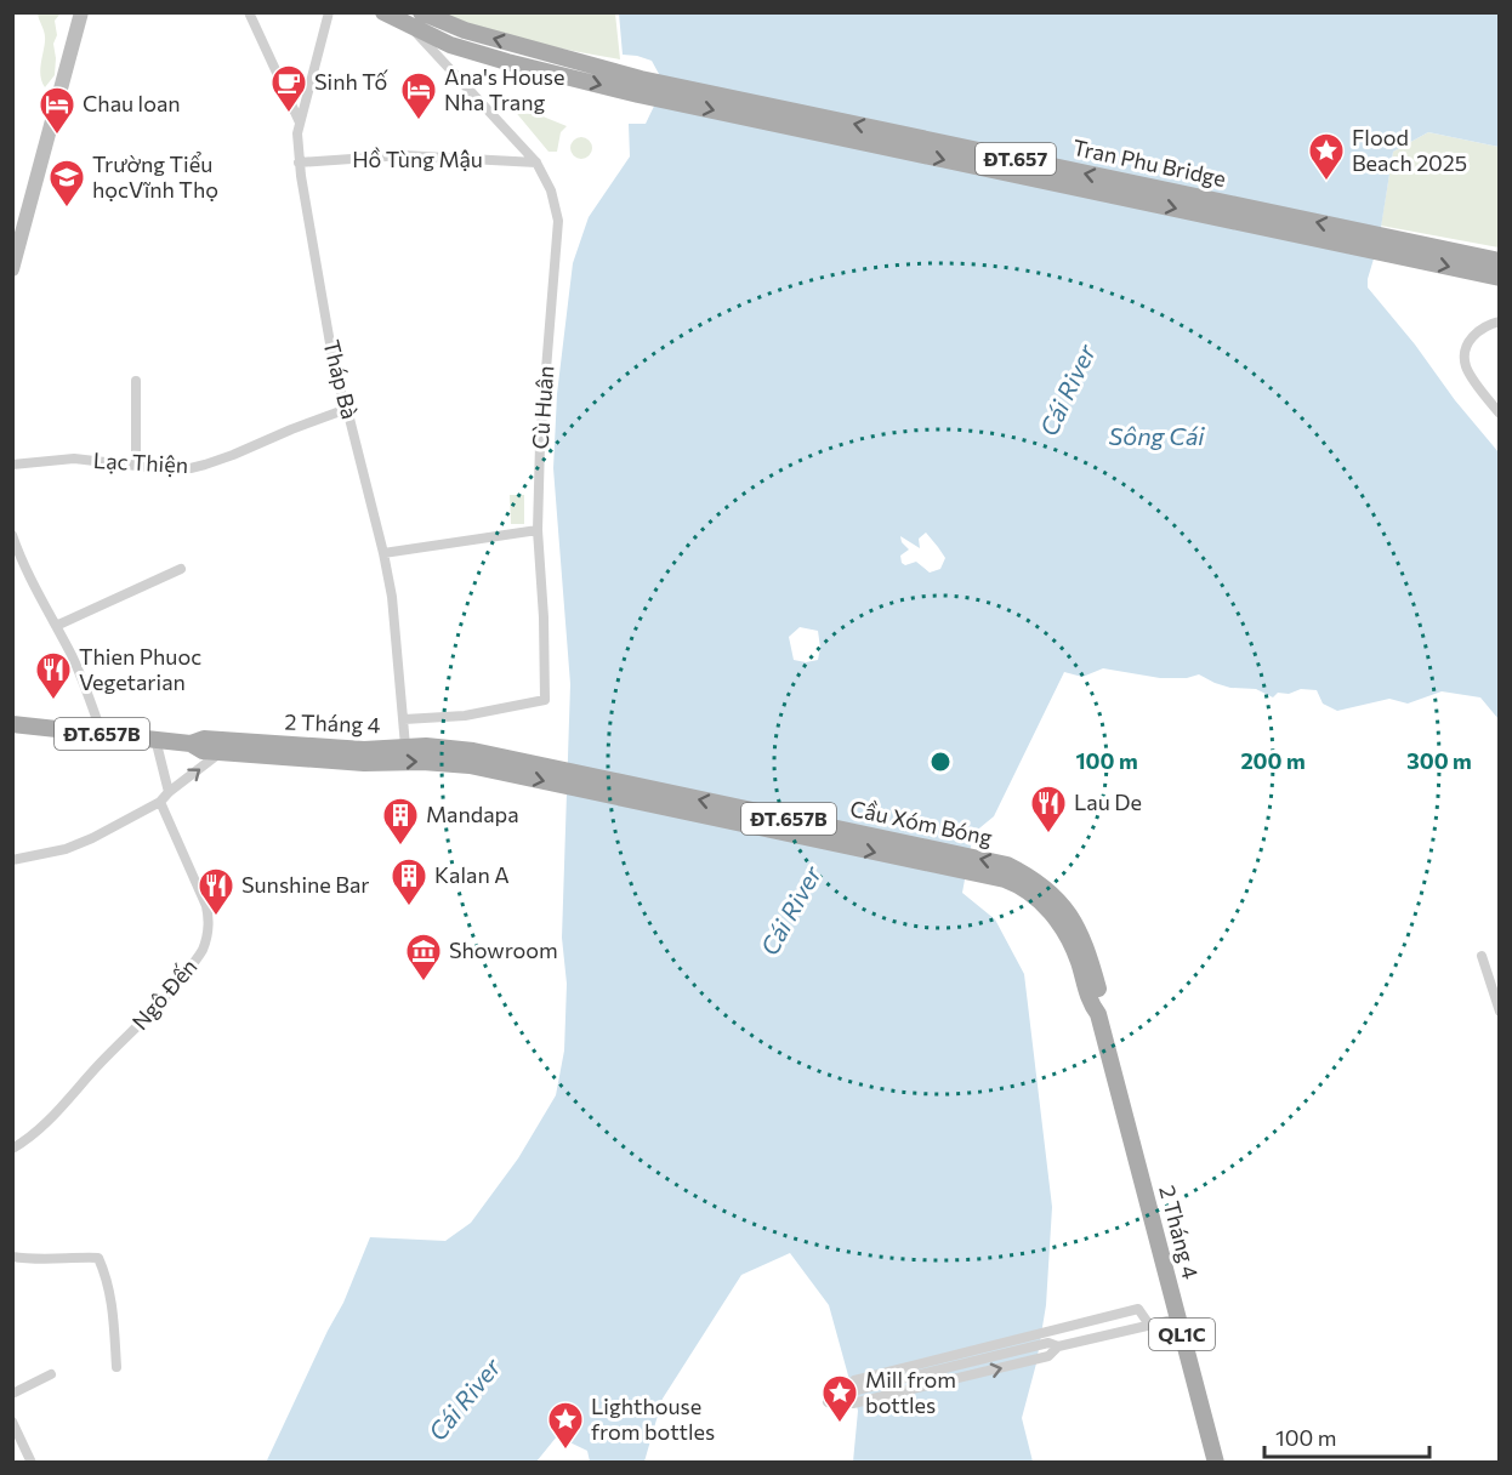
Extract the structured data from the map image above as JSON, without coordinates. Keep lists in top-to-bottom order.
{
  "streets": {
    "main road": [
      "ĐT.657",
      "Tran Phu Bridge",
      "2 Tháng 4",
      "ĐT.657B",
      "Cầu Xóm Bóng",
      "QL1C"
    ],
    "street": [
      "Hồ Tùng Mậu",
      "Tháp Bà",
      "Cù Huân",
      "Lạc Thiện",
      "Ngô Đến"
    ]
  },
  "crossings": [
    ["ĐT.657", "Tran Phu Bridge"],
    ["ĐT.657", "Cù Huân"],
    ["Hồ Tùng Mậu", "Tháp Bà"],
    ["Hồ Tùng Mậu", "Cù Huân"],
    ["Tháp Bà", "Cù Huân"],
    ["Tháp Bà", "Lạc Thiện"],
    ["Tháp Bà", "2 Tháng 4"],
    ["2 Tháng 4", "Cầu Xóm Bóng"]
  ],
  "water": ["Cái River", "Sông Cái"],
  "places": {
    "cafe": ["Sinh Tố"],
    "hotel": ["Ana's House Nha Trang", "Chau loan"],
    "place": ["Flood Beach 2025", "Mill from bottles", "Lighthouse from bottles"],
    "school or university": ["Trường Tiểu họcVĩnh Thọ"],
    "restaurant": ["Thien Phuoc Vegetarian", "Lau De", "Sunshine Bar"],
    "building": ["Mandapa", "Kalan A"],
    "museum": ["Showroom"]
  },
  "scale_bar": "100 m",
  "rings": ["100 m", "200 m", "300 m"]
}
